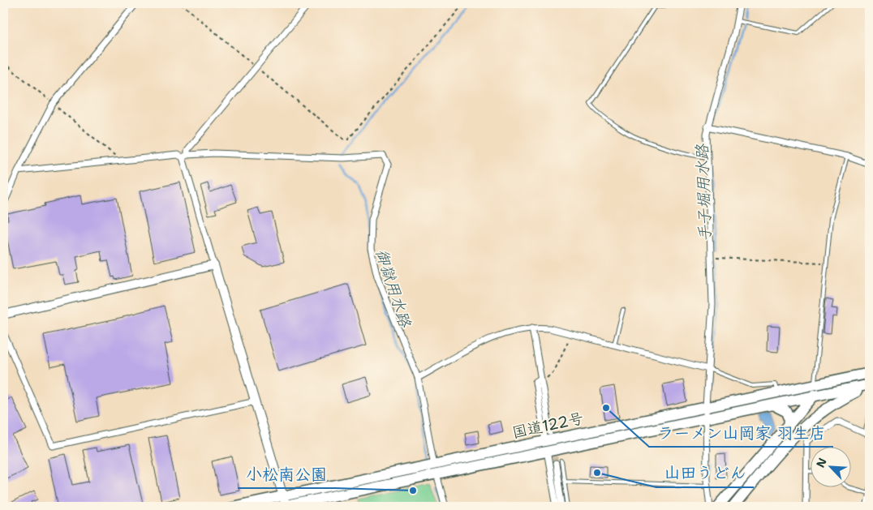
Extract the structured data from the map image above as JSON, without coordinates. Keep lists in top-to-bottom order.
{
  "streets": {
    "highway": ["国道122号"]
  },
  "water": ["手子堀用水路", "御獄用水路"],
  "places": ["ラーメン山岡家 羽生店", "山田うどん", "小松南公園"],
  "north": "top left"
}
